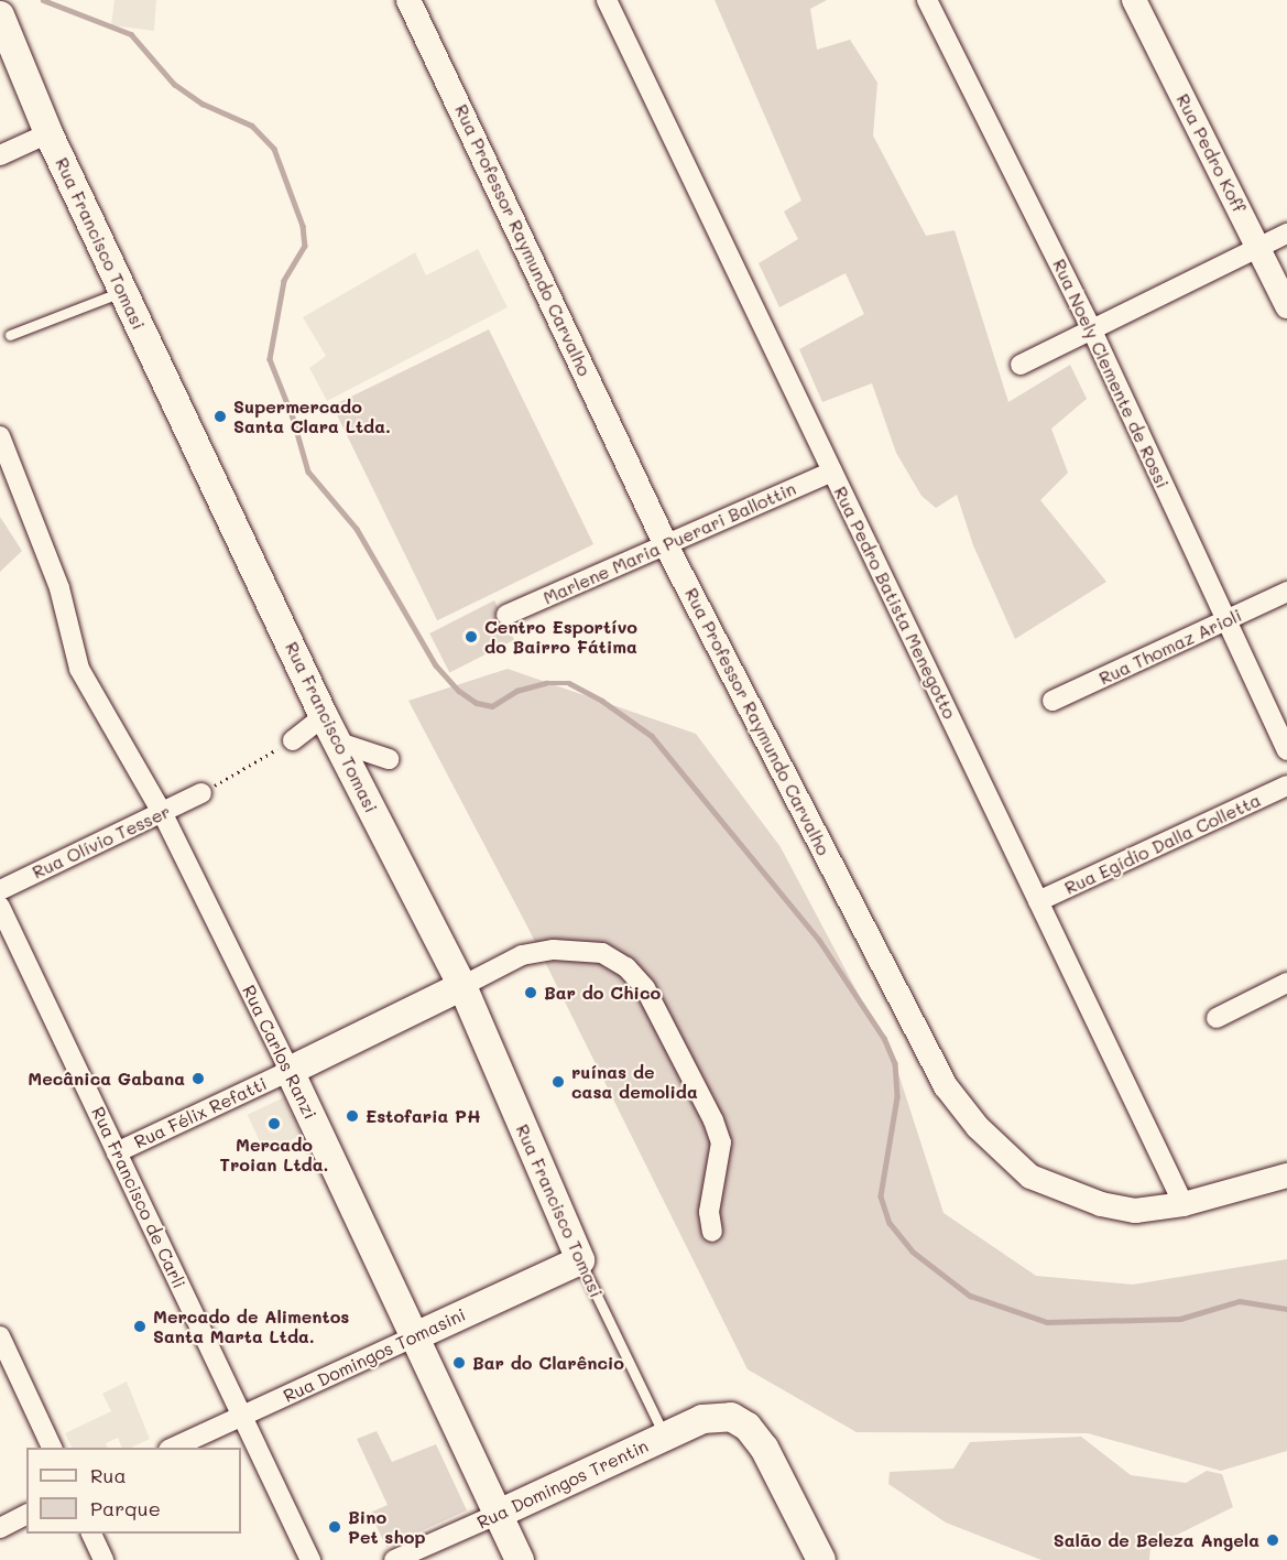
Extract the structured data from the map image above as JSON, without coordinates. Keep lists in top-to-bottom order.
{
  "streets": {
    "main road": [
      "Rua Francisco Tomasi",
      "Rua Carlos Ranzi",
      "Rua Félix Refatti",
      "Rua Domingos Tomasini",
      "Rua Domingos Trentin"
    ],
    "street": [
      "Rua Pedro Koff",
      "Rua Professor Raymundo Carvalho",
      "Rua Noely Clemente de Rossi",
      "Marlene Maria Puerari Ballottin",
      "Rua Pedro Batista Menegotto",
      "Rua Thomaz Arioli",
      "Rua Olívio Tesser",
      "Rua Egídio Dalla Colletta",
      "Rua Francisco de Carli"
    ]
  },
  "crossings": [
    ["Rua Professor Raymundo Carvalho", "Marlene Maria Puerari Ballottin"],
    ["Rua Professor Raymundo Carvalho", "Rua Pedro Batista Menegotto"],
    ["Rua Francisco Tomasi", "Rua Félix Refatti"],
    ["Rua Francisco Tomasi", "Rua Domingos Tomasini"],
    ["Rua Francisco Tomasi", "Rua Domingos Trentin"],
    ["Rua Noely Clemente de Rossi", "Rua Thomaz Arioli"],
    ["Marlene Maria Puerari Ballottin", "Rua Pedro Batista Menegotto"],
    ["Rua Pedro Batista Menegotto", "Rua Egídio Dalla Colletta"],
    ["Rua Olívio Tesser", "Rua Carlos Ranzi"],
    ["Rua Carlos Ranzi", "Rua Félix Refatti"],
    ["Rua Carlos Ranzi", "Rua Domingos Tomasini"],
    ["Rua Carlos Ranzi", "Rua Domingos Trentin"],
    ["Rua Félix Refatti", "Rua Francisco de Carli"],
    ["Rua Francisco de Carli", "Rua Domingos Tomasini"]
  ],
  "places": [
    "Supermercado Santa Clara Ltda.",
    "Centro Esportívo do Bairro Fátima",
    "Bar do Chico",
    "Mecânica Gabana",
    "ruínas de casa demolida",
    "Estofaria PH",
    "Mercado Troian Ltda.",
    "Mercado de Alimentos Santa Marta Ltda.",
    "Bar do Clarêncio",
    "Bino Pet shop",
    "Salão de Beleza Angela"
  ],
  "legend": ["Rua", "Parque"]
}
